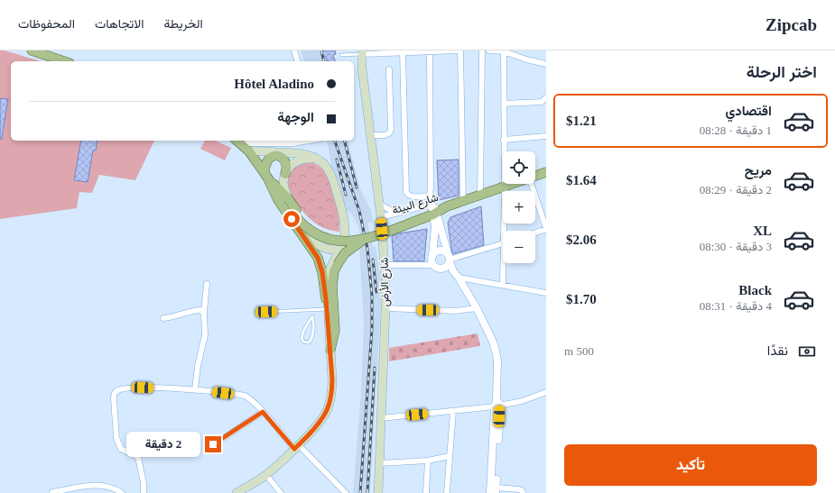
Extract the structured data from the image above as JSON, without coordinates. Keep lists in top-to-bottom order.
{
  "streets": {
    "main road": ["شارع البيئة", "شارع الأرض"]
  },
  "page": {
    "header": "Zipcab",
    "nav": ["الخريطة", "الاتجاهات", "المحفوظات"],
    "heading": "اختر الرحلة",
    "banner": ["Hôtel Aladino", "الوجهة"],
    "list": [
      {
        "name": "اقتصادي",
        "note": "1 دقيقة · 08:28",
        "value": "$1.21"
      },
      {
        "name": "مريح",
        "note": "2 دقيقة · 08:29",
        "value": "$1.64"
      },
      {
        "name": "XL",
        "note": "3 دقيقة · 08:30",
        "value": "$2.06"
      },
      {
        "name": "Black",
        "note": "4 دقيقة · 08:31",
        "value": "$1.70"
      }
    ],
    "map_buttons": ["+", "−"],
    "pay": ["نقدًا", "500 m"],
    "bubble": "2 دقيقة",
    "buttons": "تأكيد"
  }
}
